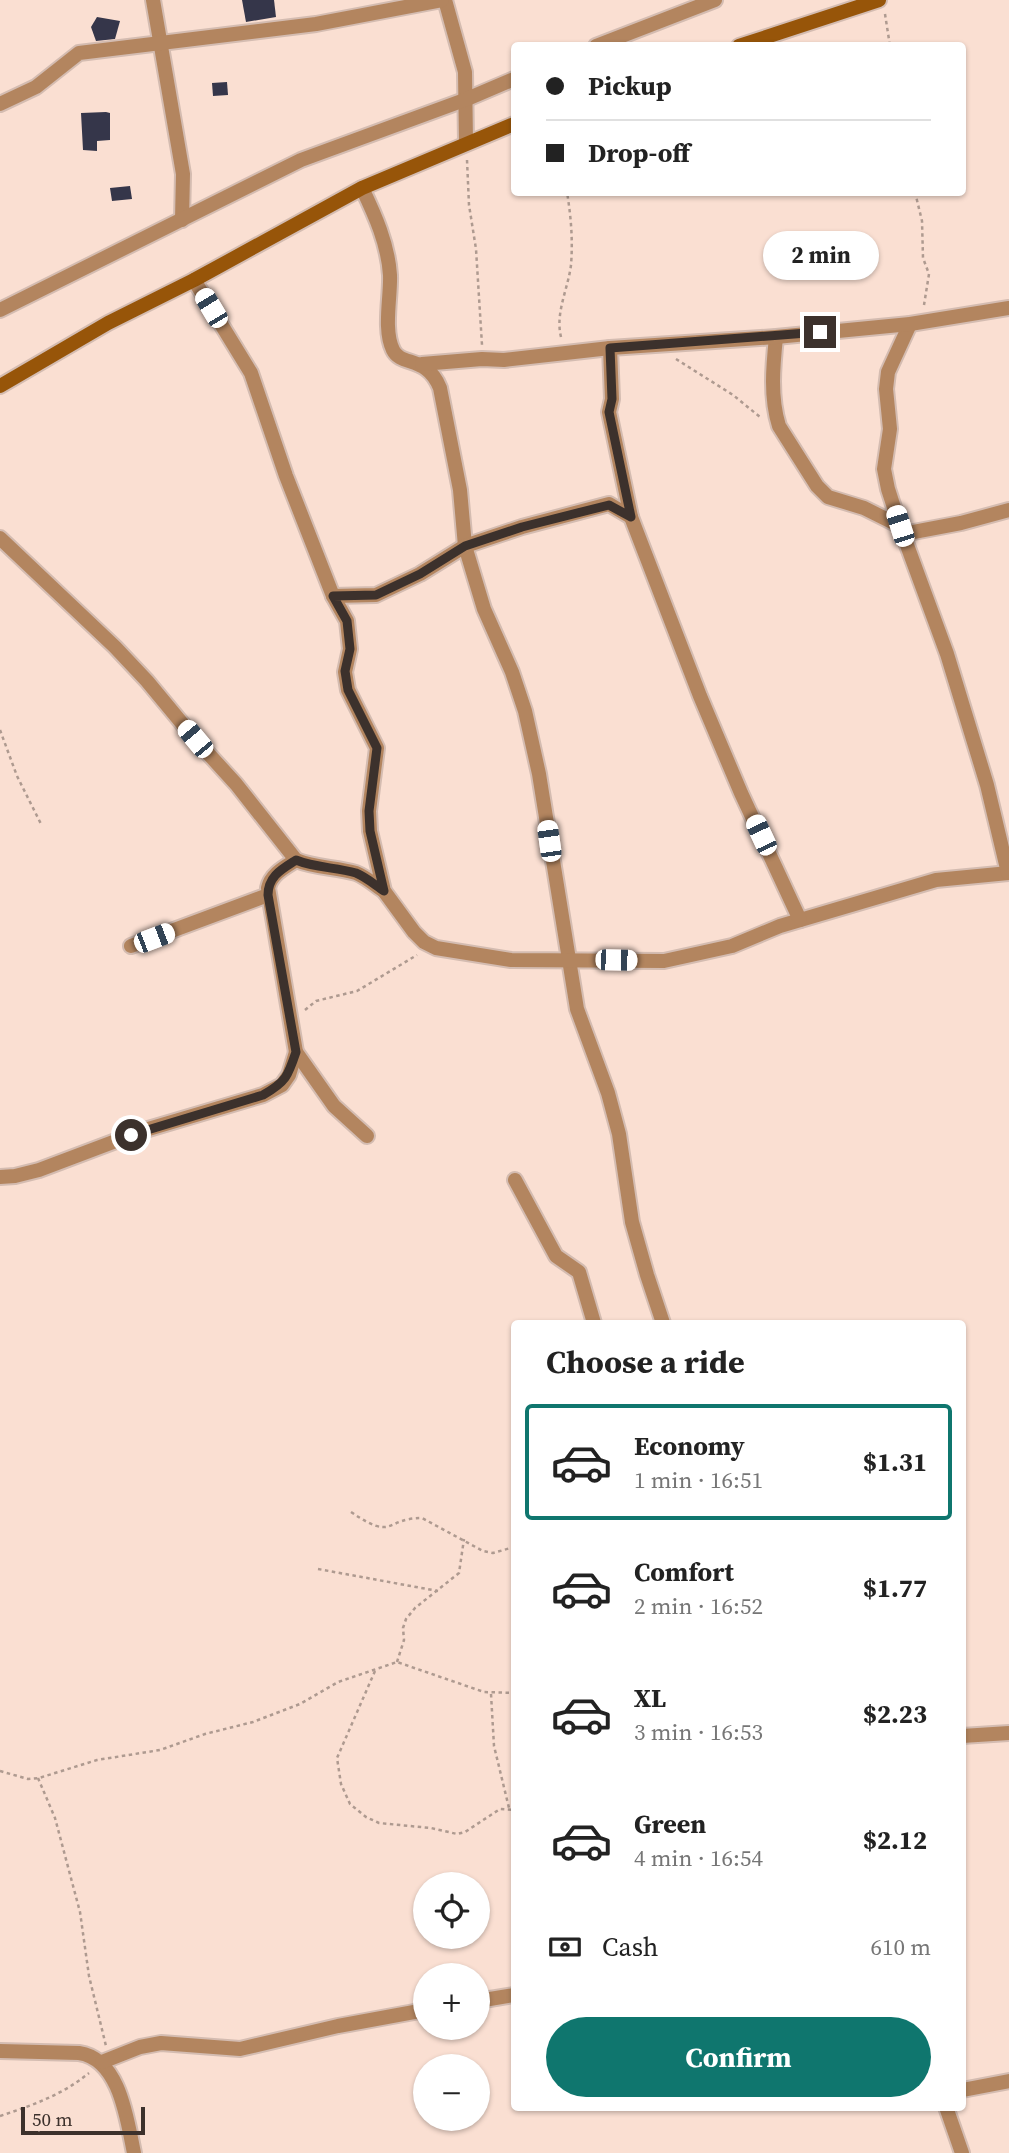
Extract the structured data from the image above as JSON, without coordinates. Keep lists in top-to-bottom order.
{
  "scale_bar": "50 m",
  "page": {
    "banner": ["Pickup", "Drop-off"],
    "bubble": "2 min",
    "heading": "Choose a ride",
    "list": [
      {
        "name": "Economy",
        "note": "1 min · 16:51",
        "value": "$1.31"
      },
      {
        "name": "Comfort",
        "note": "2 min · 16:52",
        "value": "$1.77"
      },
      {
        "name": "XL",
        "note": "3 min · 16:53",
        "value": "$2.23"
      },
      {
        "name": "Green",
        "note": "4 min · 16:54",
        "value": "$2.12"
      }
    ],
    "map_buttons": ["+", "−"],
    "pay": ["Cash", "610 m"],
    "buttons": "Confirm",
    "scale": "50 m"
  }
}
